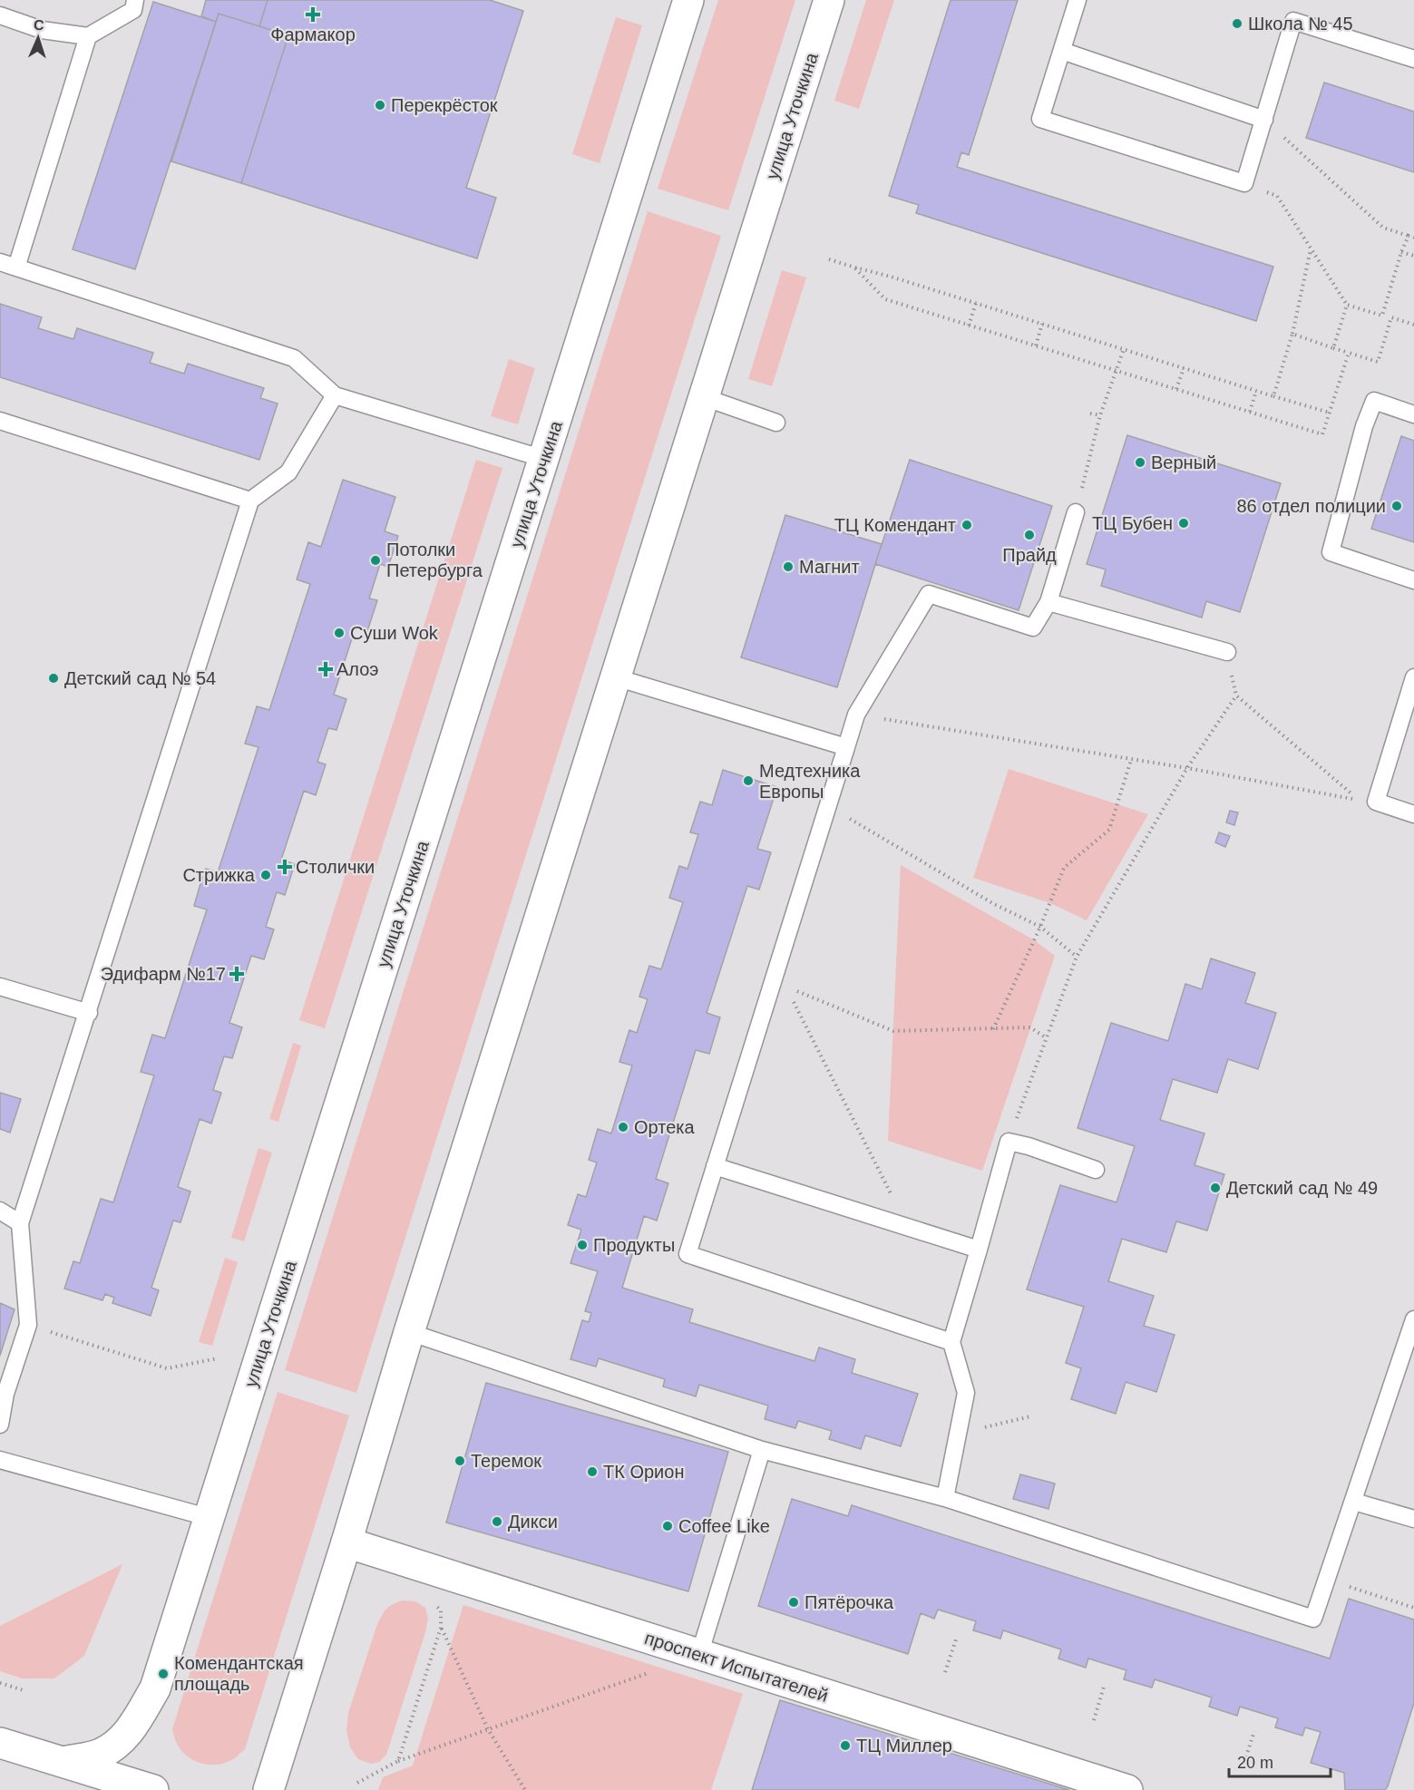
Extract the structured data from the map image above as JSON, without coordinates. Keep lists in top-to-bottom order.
{
  "streets": {
    "street": ["улица Уточкина", "проспект Испытателей"]
  },
  "crossings": [
    ["улица Уточкина", "проспект Испытателей"]
  ],
  "places": {
    "health": [
      "Фармакор",
      "Алоэ",
      "Столички",
      "Эдифарм №17"
    ],
    "other": [
      "Школа № 45",
      "Перекрёсток",
      "Верный",
      "86 отдел полиции",
      "ТЦ Бубен",
      "ТЦ Комендант",
      "Прайд",
      "Потолки Петербурга",
      "Магнит",
      "Суши Wok",
      "Детский сад № 54",
      "Медтехника Европы",
      "Стрижка",
      "Ортека",
      "Детский сад № 49",
      "Продукты",
      "Теремок",
      "ТК Орион",
      "Дикси",
      "Coffee Like",
      "Пятёрочка",
      "Комендантская площадь",
      "ТЦ Миллер"
    ]
  },
  "scale_bar": "20 m",
  "north": "top"
}
